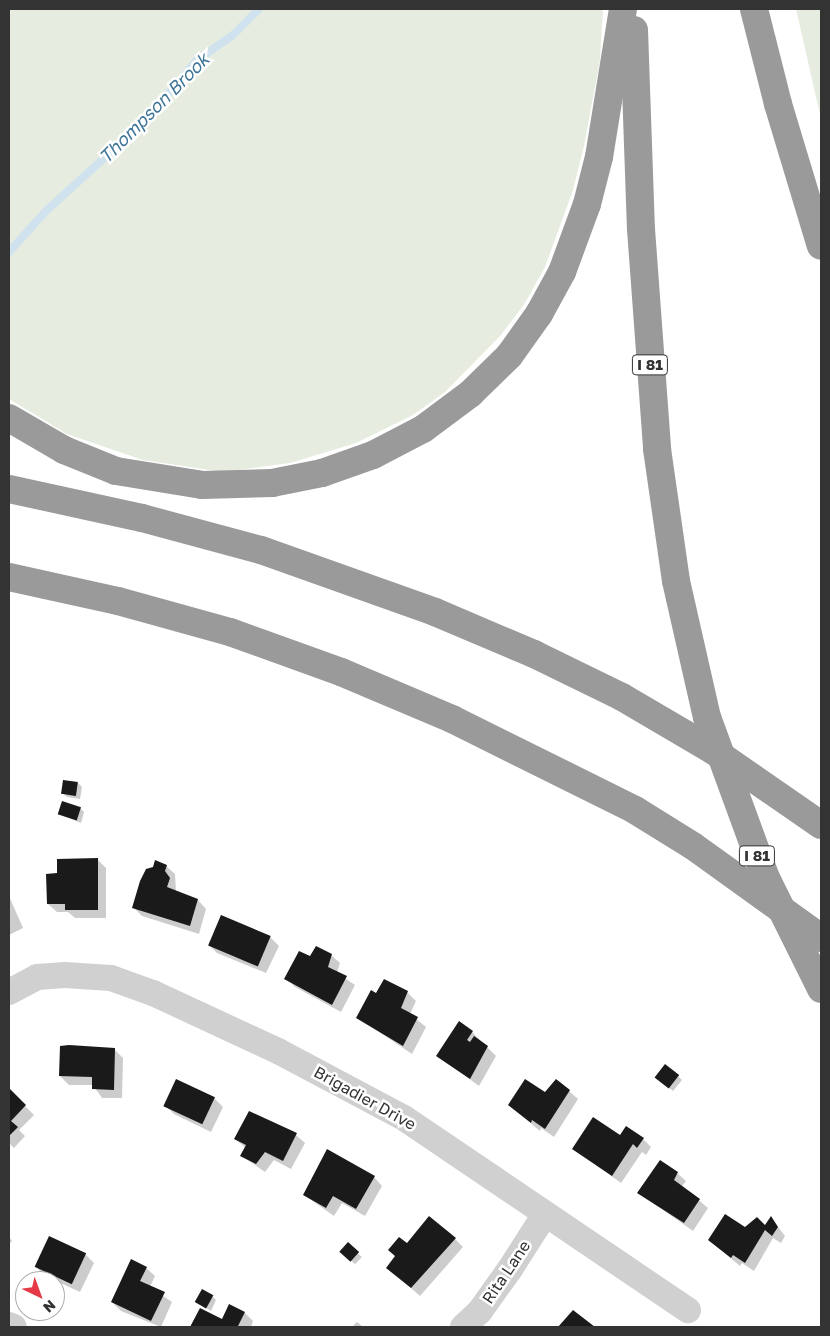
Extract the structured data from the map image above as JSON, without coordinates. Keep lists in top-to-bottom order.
{
  "streets": {
    "highway": ["I 81"],
    "street": ["Brigadier Drive", "Rita Lane"]
  },
  "crossings": [
    ["Brigadier Drive", "Rita Lane"]
  ],
  "water": ["Thompson Brook"],
  "north": "bottom right"
}
